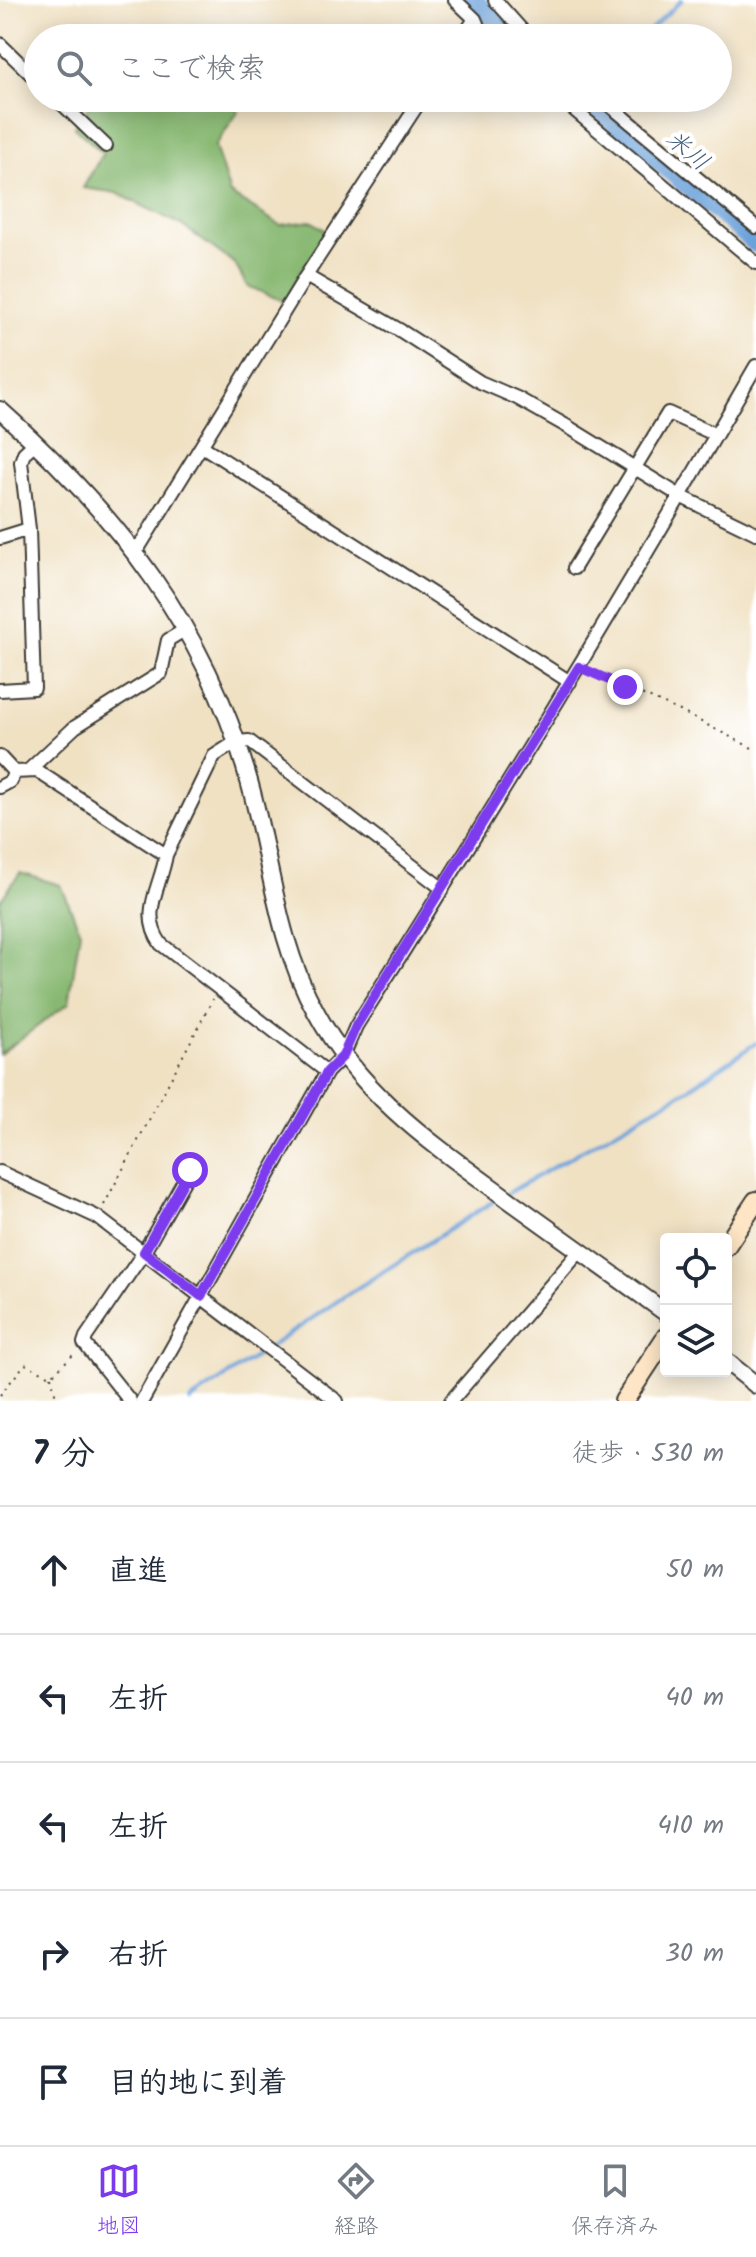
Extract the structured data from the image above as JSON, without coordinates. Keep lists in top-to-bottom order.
{
  "water": ["米川"],
  "page": {
    "search": "ここで検索",
    "heading": ["7 分", "徒歩 · 530 m"],
    "list": [
      ["直進", "50 m"],
      ["左折", "40 m"],
      ["左折", "410 m"],
      ["右折", "30 m"],
      "目的地に到着"
    ],
    "nav": ["地図", "経路", "保存済み"]
  }
}
